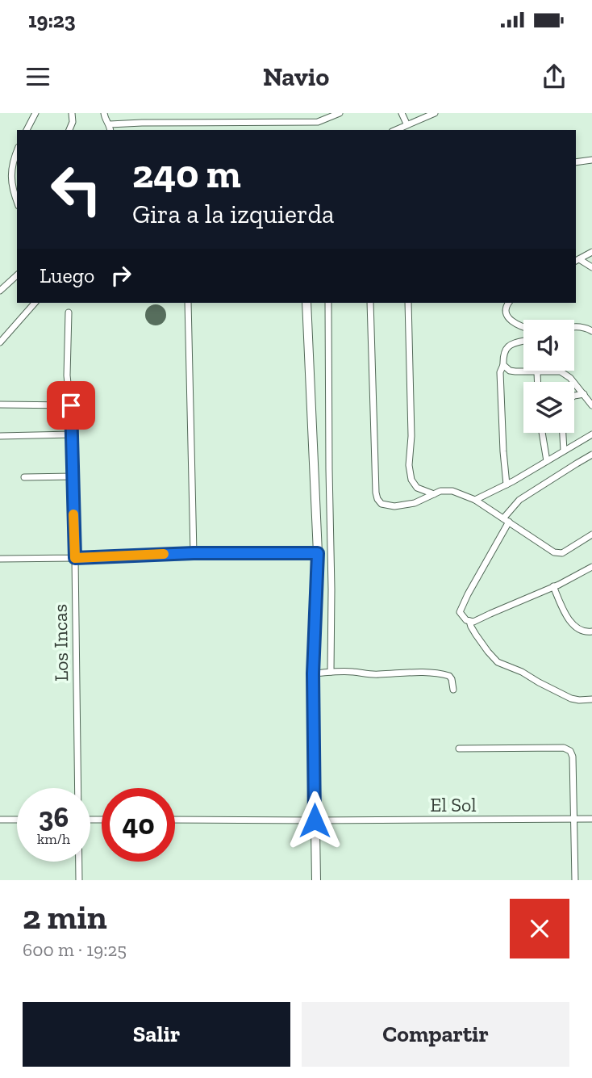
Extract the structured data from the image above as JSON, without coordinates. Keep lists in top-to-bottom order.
{
  "streets": {
    "street": ["Los Incas", "El Sol"]
  },
  "page": {
    "status": "19:23",
    "header": "Navio",
    "turn": ["240 m", "Gira a la izquierda"],
    "then": "Luego",
    "speed": "36 km/h",
    "limit": "40",
    "heading": ["2 min", "600 m · 19:25"],
    "buttons": ["Salir", "Compartir"]
  }
}
